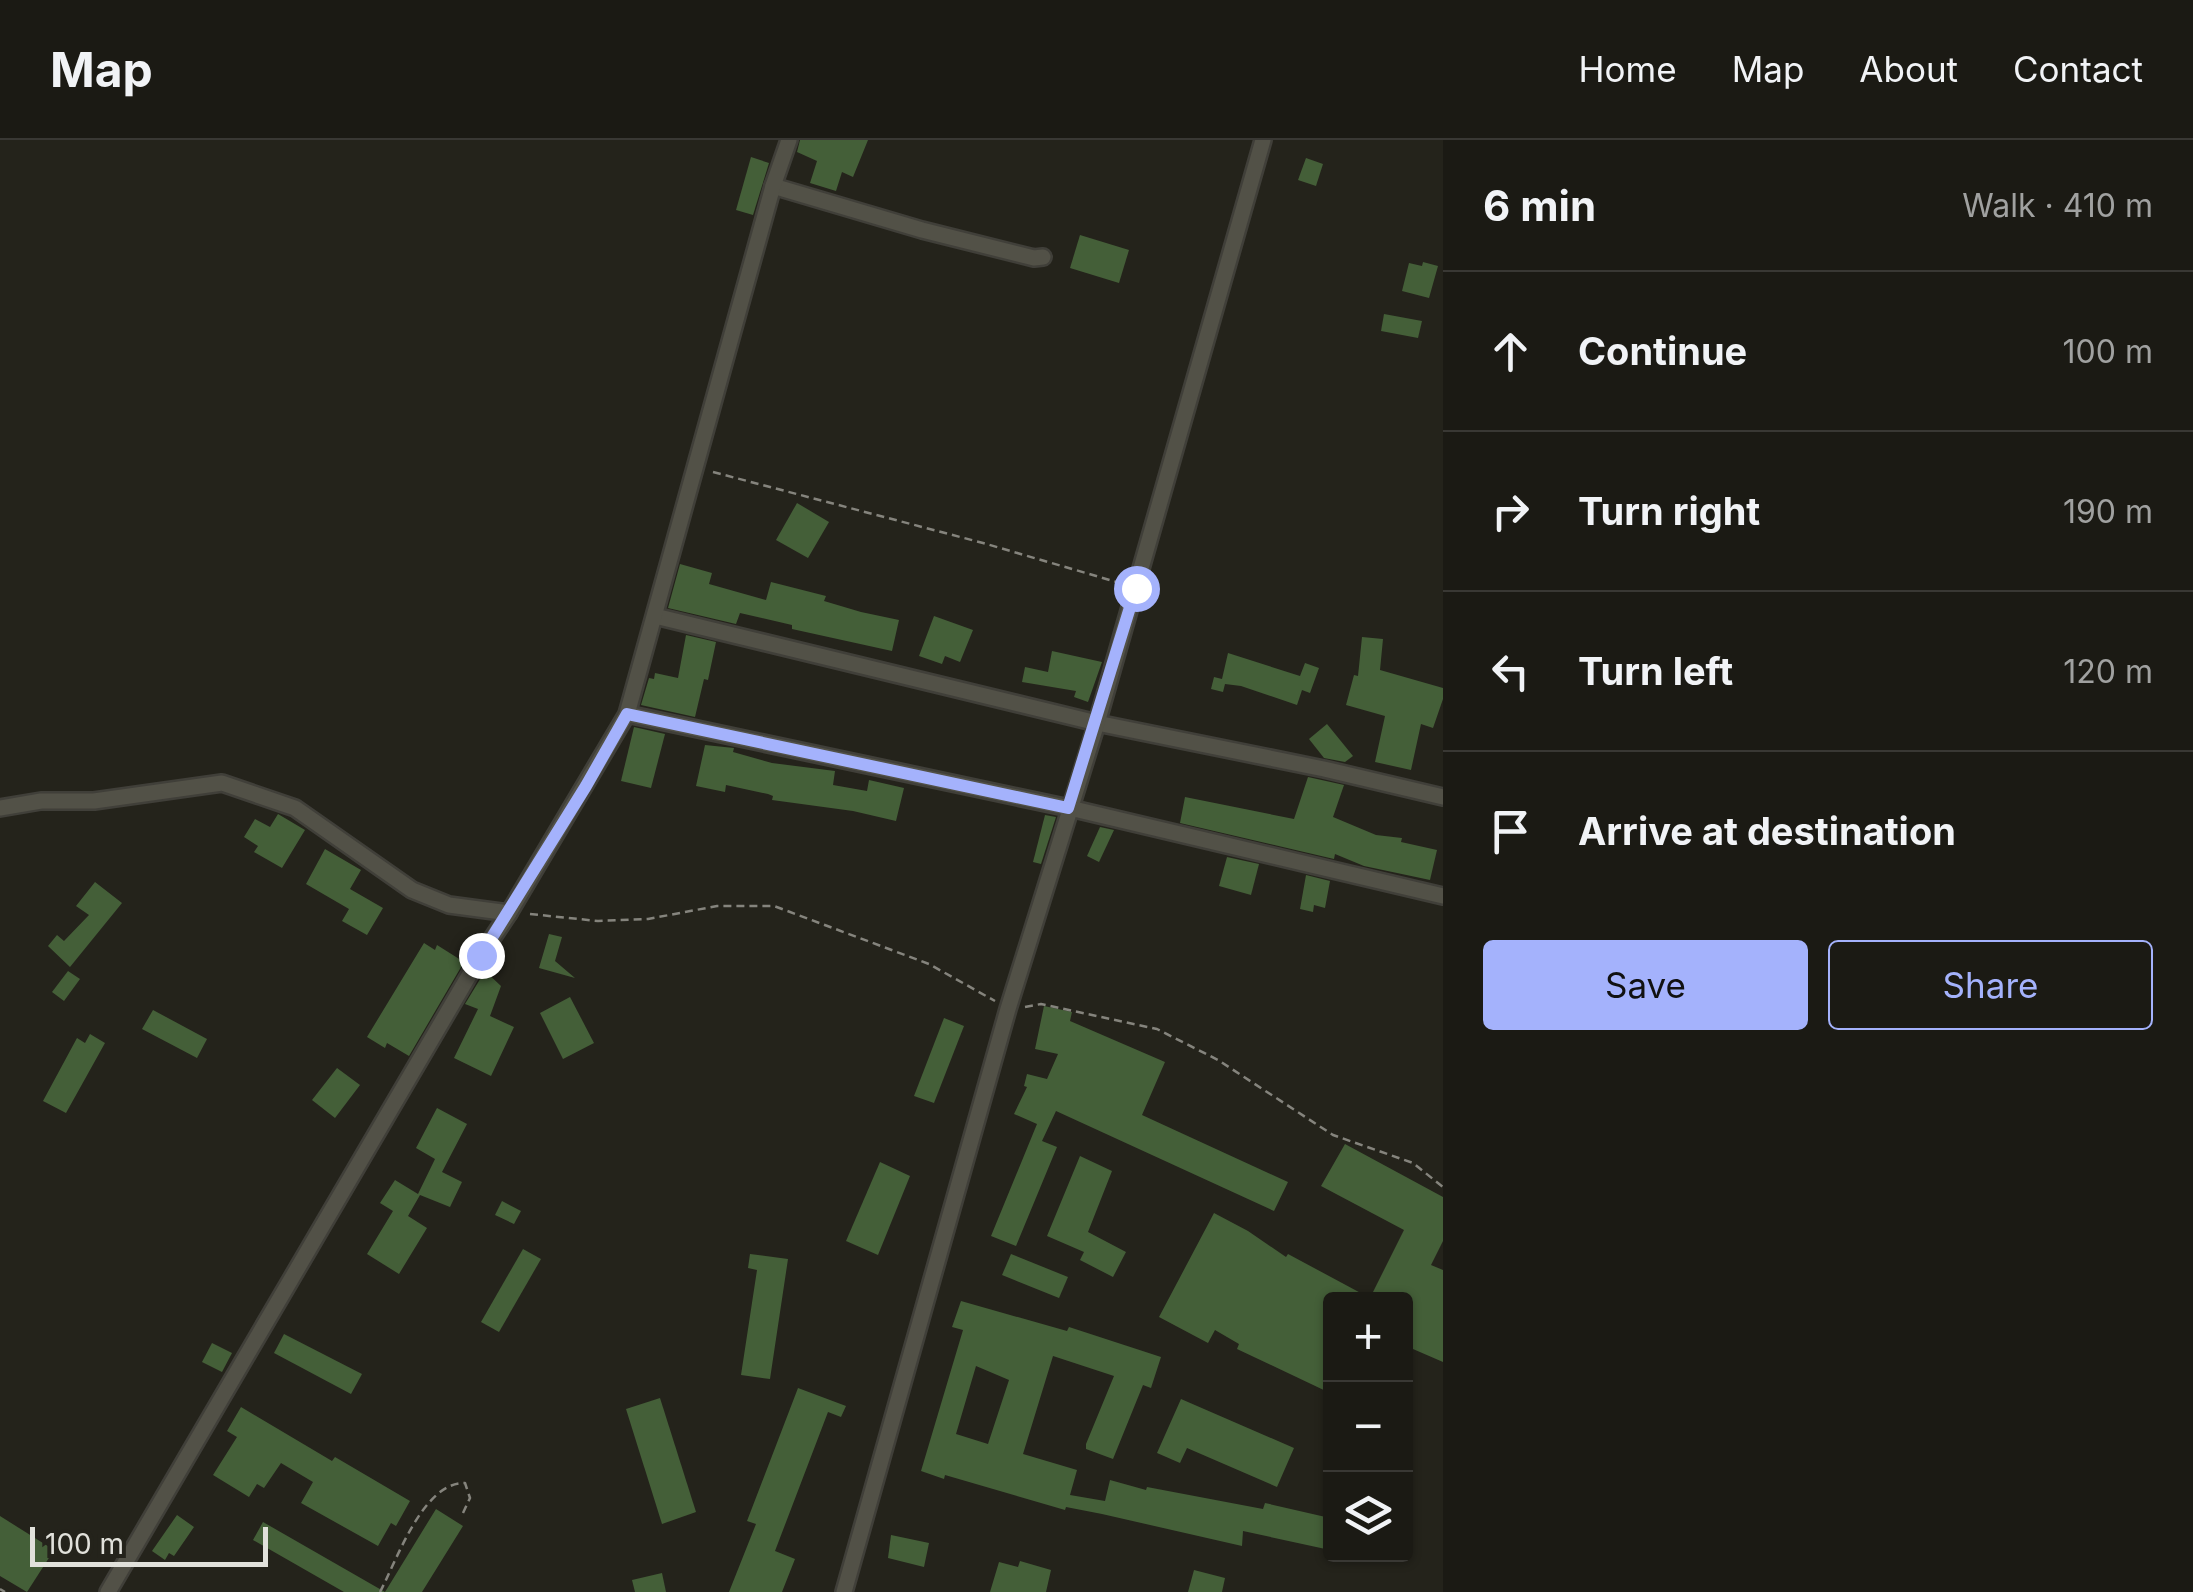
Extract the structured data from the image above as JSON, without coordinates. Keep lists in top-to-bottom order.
{
  "scale_bar": "100 m",
  "page": {
    "header": "Map",
    "nav": [
      "Home",
      "Map",
      "About",
      "Contact"
    ],
    "heading": ["6 min", "Walk · 410 m"],
    "list": [
      ["Continue", "100 m"],
      ["Turn right", "190 m"],
      ["Turn left", "120 m"],
      "Arrive at destination"
    ],
    "buttons": ["Save", "Share"],
    "map_buttons": ["+", "−"],
    "scale": "100 m"
  }
}
